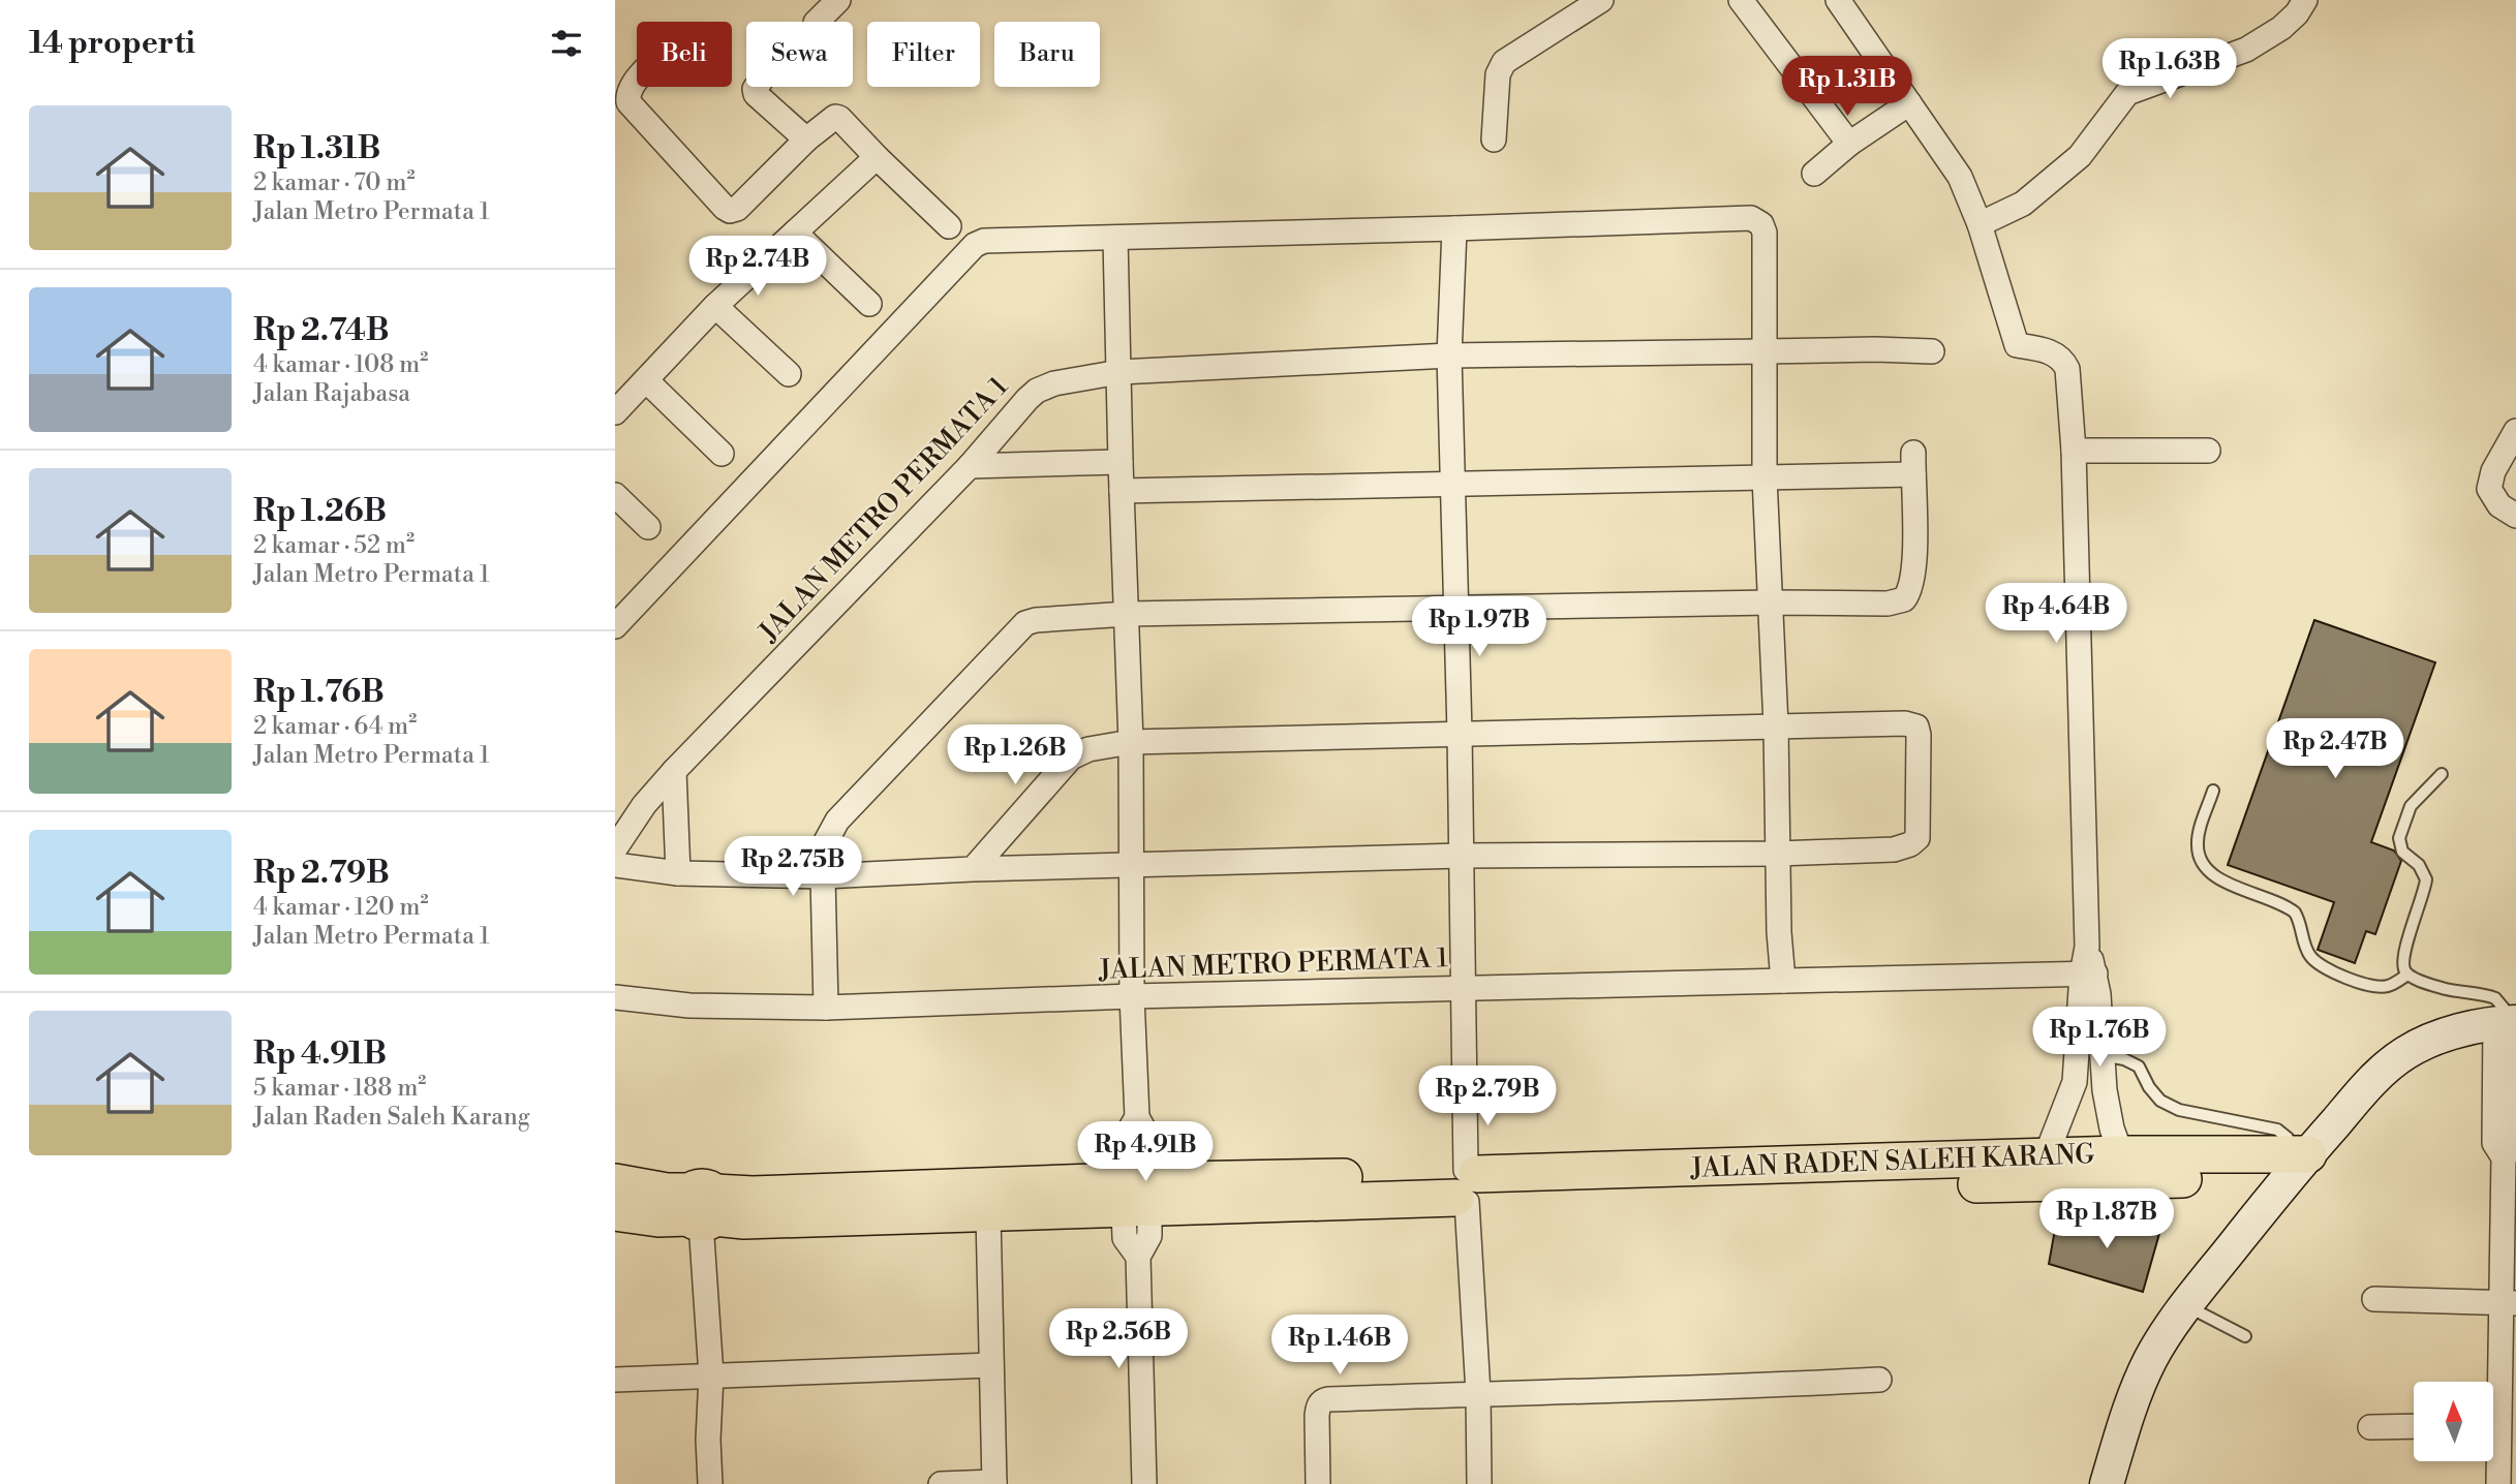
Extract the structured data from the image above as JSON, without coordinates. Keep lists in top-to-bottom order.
{
  "streets": {
    "main road": ["JALAN RADEN SALEH KARANG"],
    "street": ["JALAN METRO PERMATA 1"]
  },
  "crossings": [
    ["JALAN METRO PERMATA 1", "JALAN RADEN SALEH KARANG"]
  ],
  "north": "top",
  "page": {
    "heading": "14 properti",
    "chip": [
      "Beli",
      "Sewa",
      "Filter",
      "Baru"
    ],
    "price": [
      "Rp 1.63B",
      "Rp 1.31B",
      "Rp 2.74B",
      "Rp 4.64B",
      "Rp 1.97B",
      "Rp 2.47B",
      "Rp 1.26B",
      "Rp 2.75B",
      "Rp 1.76B",
      "Rp 2.79B",
      "Rp 4.91B",
      "Rp 1.87B",
      "Rp 2.56B",
      "Rp 1.46B"
    ],
    "list": [
      {
        "name": "Rp 1.31B",
        "note": "2 kamar · 70 m² · Jalan Metro Permata 1"
      },
      {
        "name": "Rp 2.74B",
        "note": "4 kamar · 108 m² · Jalan Rajabasa"
      },
      {
        "name": "Rp 1.26B",
        "note": "2 kamar · 52 m² · Jalan Metro Permata 1"
      },
      {
        "name": "Rp 1.76B",
        "note": "2 kamar · 64 m² · Jalan Metro Permata 1"
      },
      {
        "name": "Rp 2.79B",
        "note": "4 kamar · 120 m² · Jalan Metro Permata 1"
      },
      {
        "name": "Rp 4.91B",
        "note": "5 kamar · 188 m² · Jalan Raden Saleh Karang"
      }
    ]
  }
}
